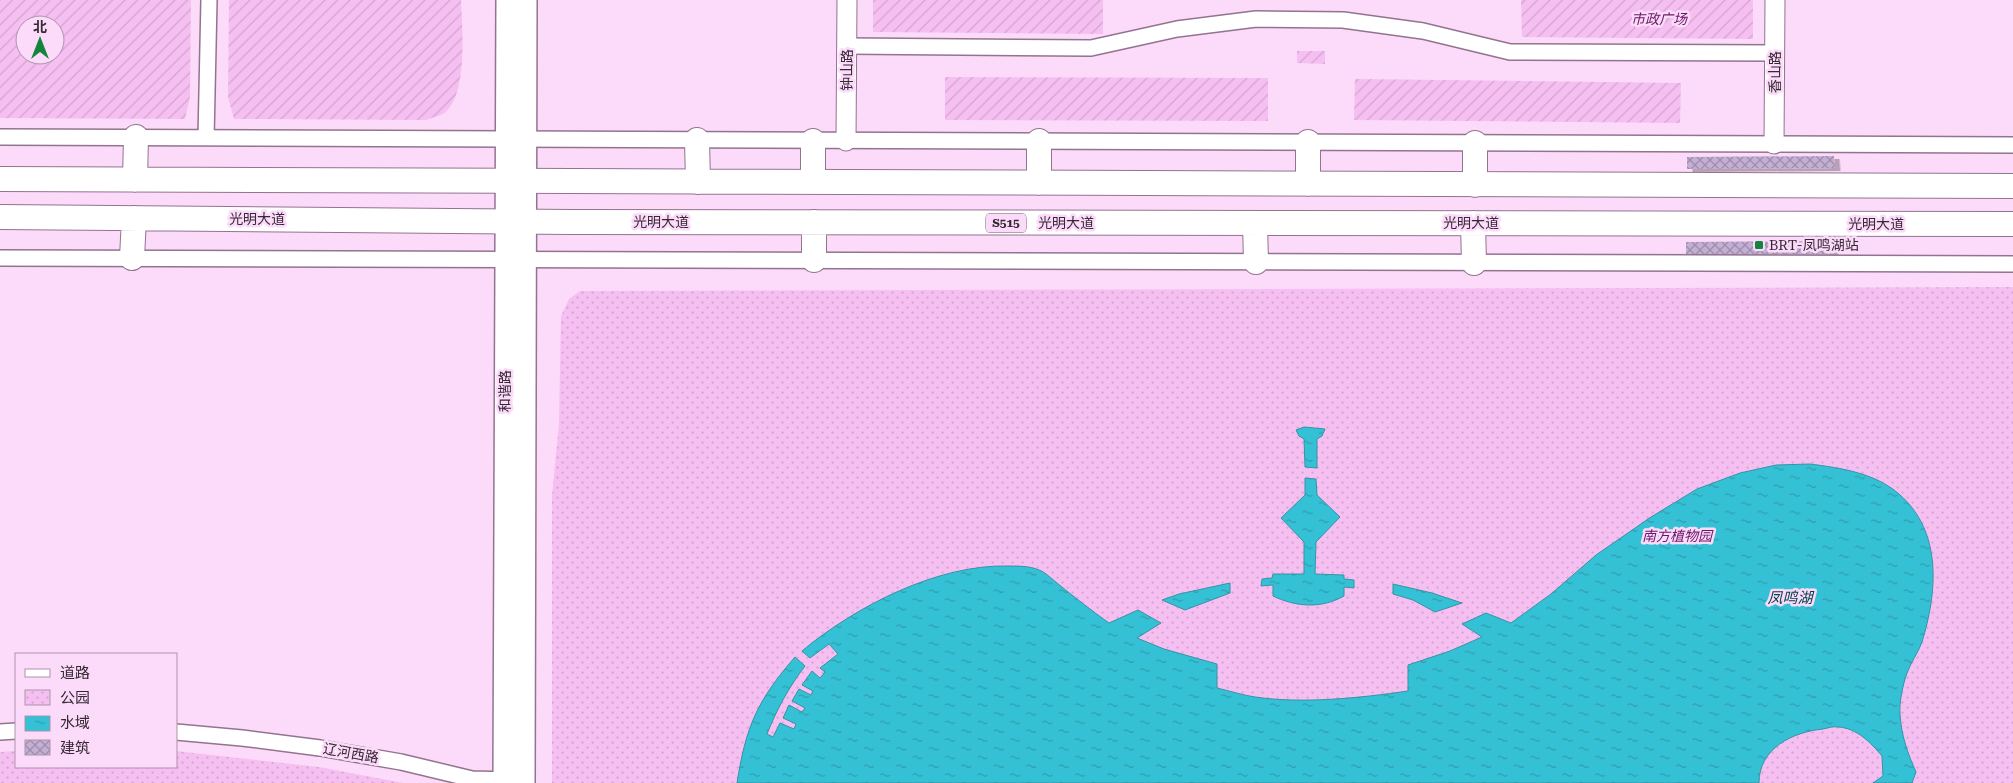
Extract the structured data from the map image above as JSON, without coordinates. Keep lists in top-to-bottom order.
{
  "streets": {
    "main road": ["光明大道", "S515", "和谐路"],
    "street": ["钟山路", "香山路", "辽河西路"]
  },
  "crossings": [
    ["光明大道", "和谐路"],
    ["和谐路", "辽河西路"]
  ],
  "water": ["凤鸣湖"],
  "parks": ["市政广场", "南方植物园"],
  "places": {
    "transit": ["BRT-凤鸣湖站"]
  },
  "legend": [
    "道路",
    "公园",
    "水域",
    "建筑"
  ],
  "north": "top"
}
